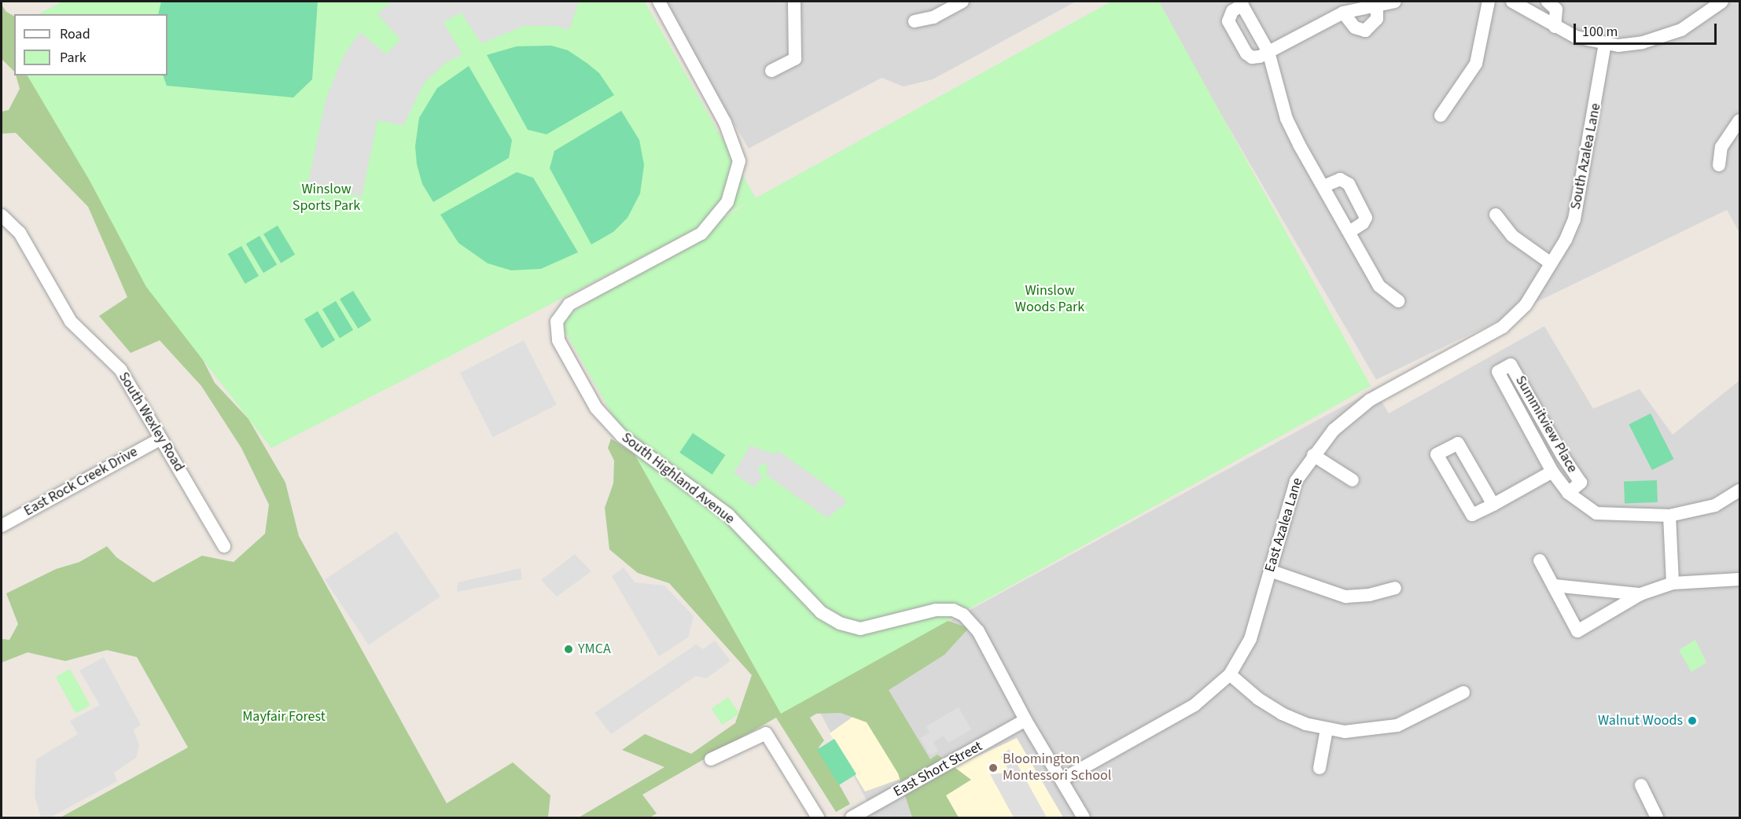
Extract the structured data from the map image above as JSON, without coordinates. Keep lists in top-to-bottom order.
{
  "streets": {
    "street": [
      "South Azalea Lane",
      "South Wexley Road",
      "Summitview Place",
      "South Highland Avenue",
      "East Rock Creek Drive",
      "East Azalea Lane",
      "East Short Street"
    ]
  },
  "crossings": [
    ["South Azalea Lane", "East Azalea Lane"],
    ["South Wexley Road", "East Rock Creek Drive"],
    ["South Highland Avenue", "East Azalea Lane"],
    ["South Highland Avenue", "East Short Street"]
  ],
  "parks": ["Winslow Sports Park", "Winslow Woods Park", "Mayfair Forest"],
  "places": ["YMCA", "Walnut Woods", "Bloomington Montessori School"],
  "legend": ["Road", "Park"],
  "scale_bar": "100 m"
}
